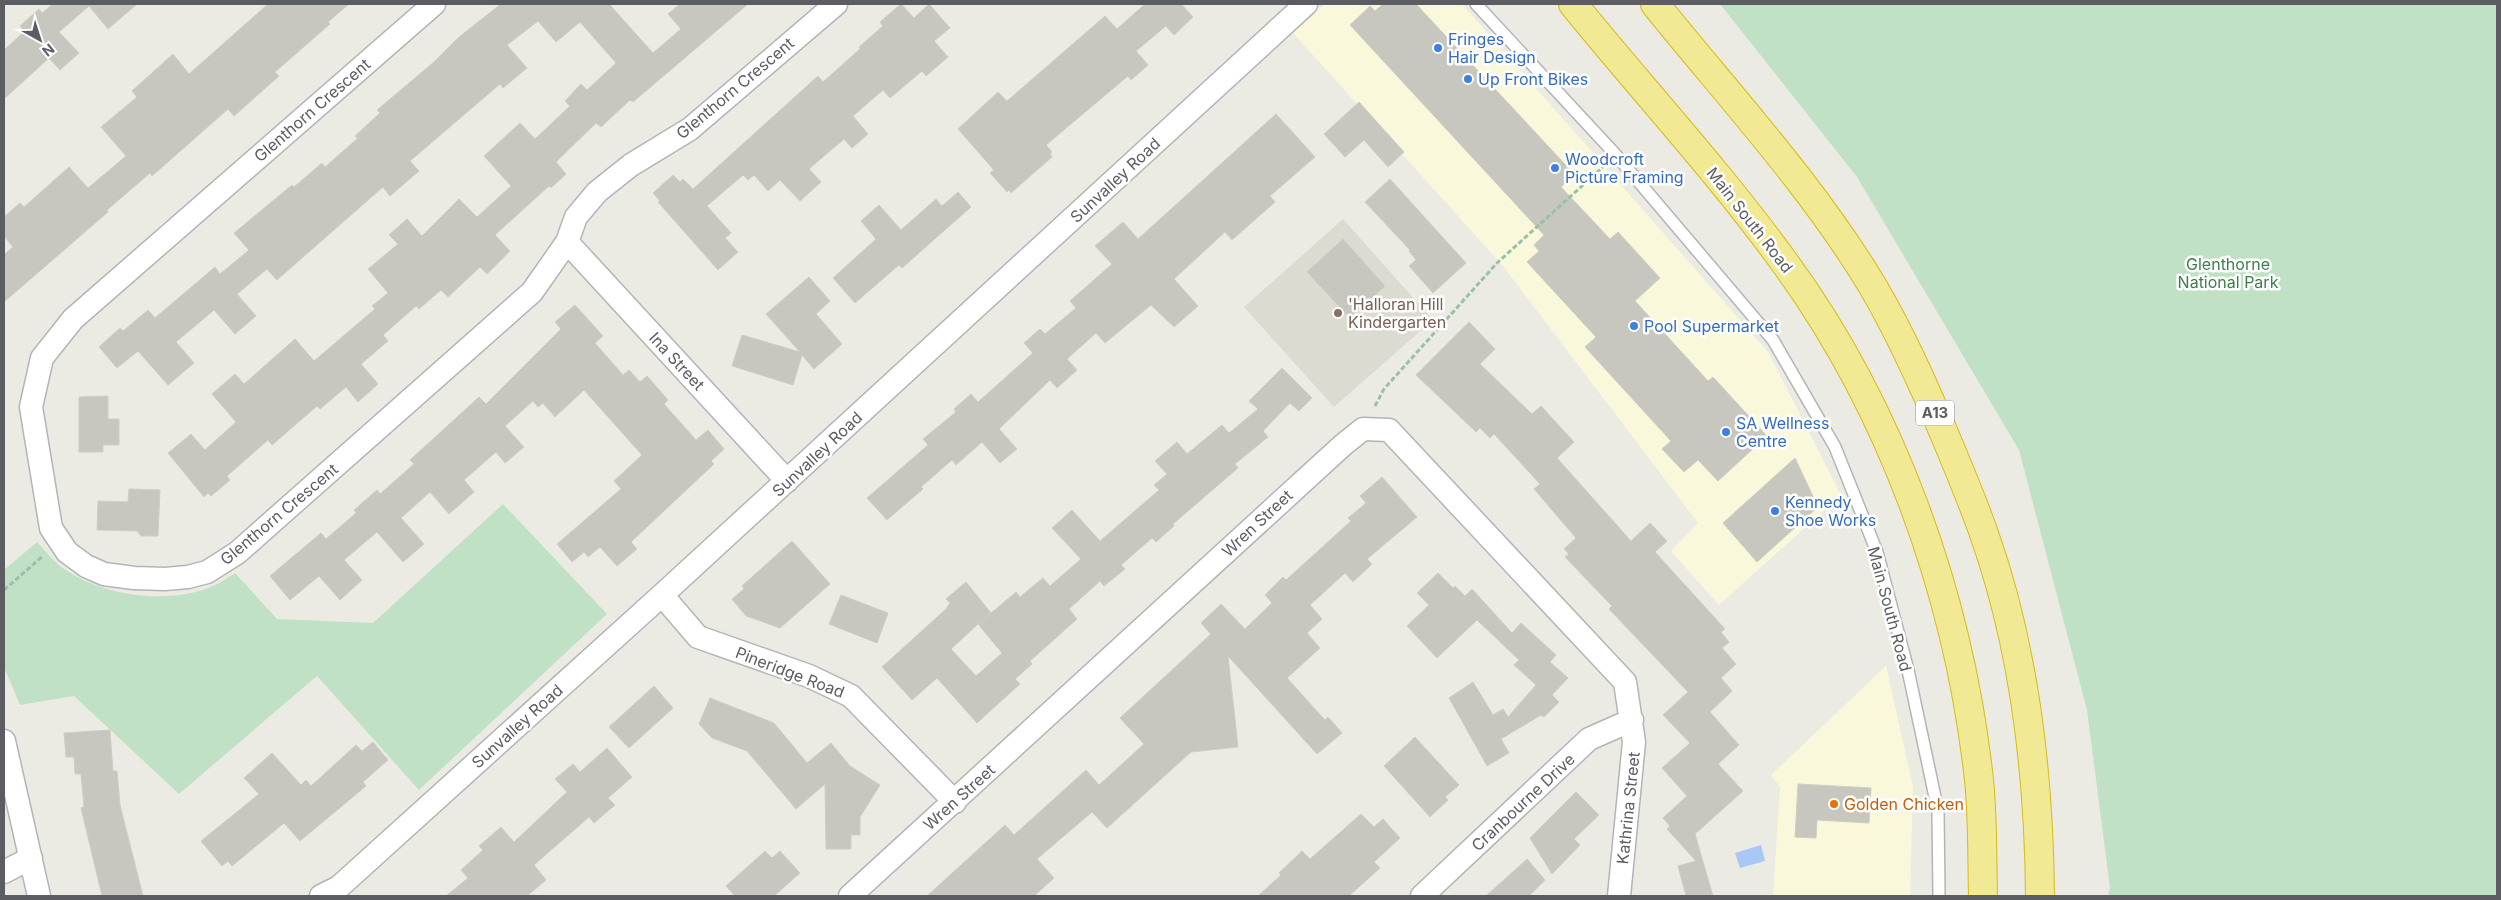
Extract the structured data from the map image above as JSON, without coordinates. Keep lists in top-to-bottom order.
{
  "streets": {
    "highway": ["Main South Road", "A13"],
    "street": [
      "Glenthorn Crescent",
      "Sunvalley Road",
      "Ina Street",
      "Wren Street",
      "Pineridge Road",
      "Cranbourne Drive",
      "Kathrina Street"
    ]
  },
  "crossings": [
    ["Glenthorn Crescent", "Ina Street"],
    ["Sunvalley Road", "Ina Street"],
    ["Sunvalley Road", "Pineridge Road"],
    ["Wren Street", "Pineridge Road"],
    ["Cranbourne Drive", "Kathrina Street"]
  ],
  "parks": ["Glenthorne National Park"],
  "places": [
    "Fringes Hair Design",
    "Up Front Bikes",
    "Woodcroft Picture Framing",
    "'Halloran Hill Kindergarten",
    "Pool Supermarket",
    "SA Wellness Centre",
    "Kennedy Shoe Works",
    "Golden Chicken"
  ],
  "north": "bottom right"
}
